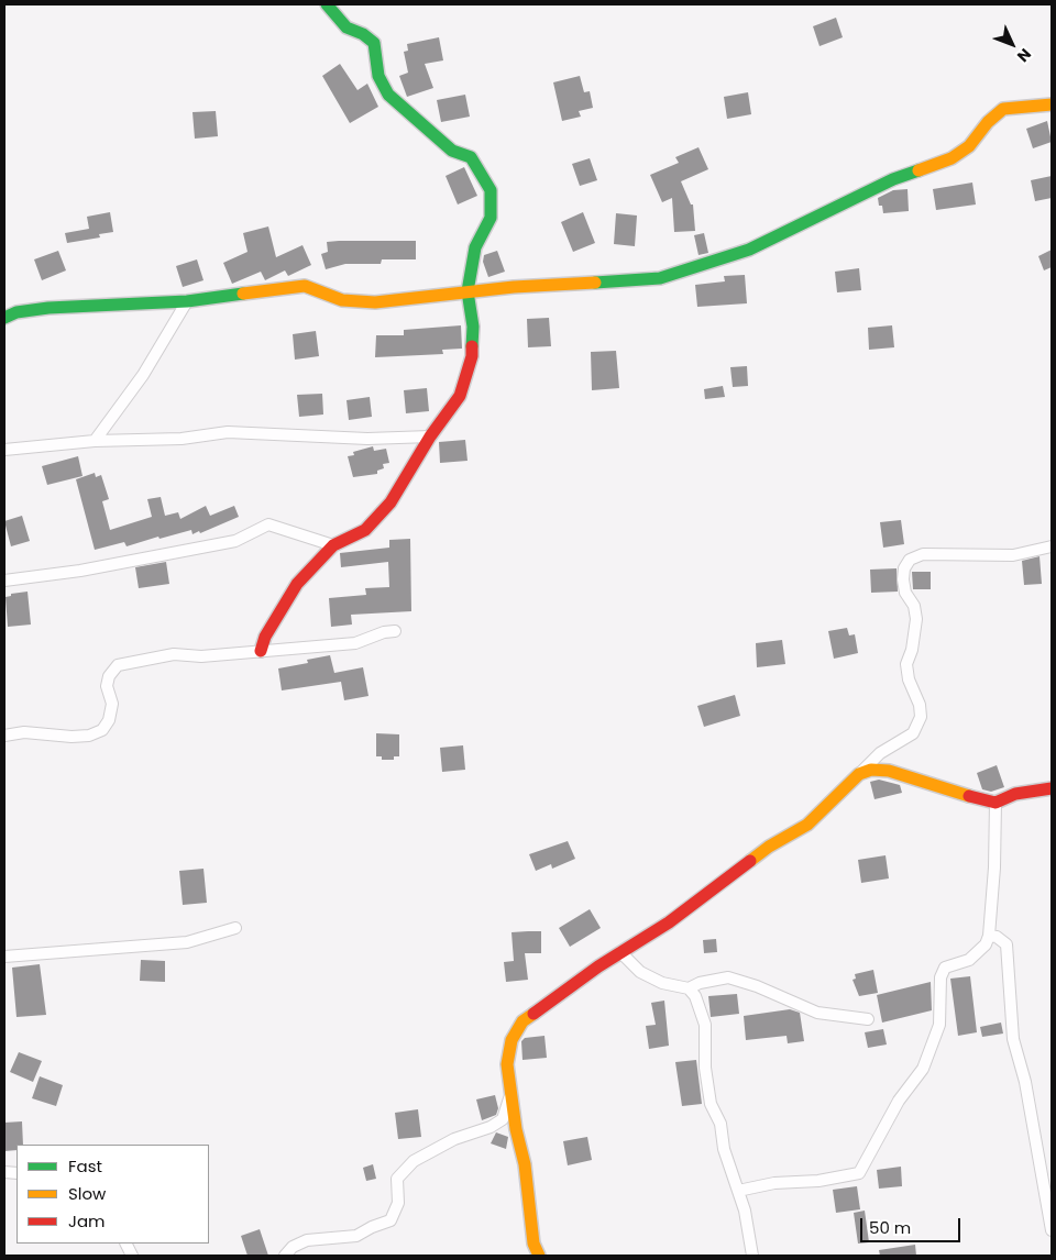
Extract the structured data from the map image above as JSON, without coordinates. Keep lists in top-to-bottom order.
{
  "legend": ["Fast", "Slow", "Jam"],
  "scale_bar": "50 m",
  "north": "bottom right"
}
